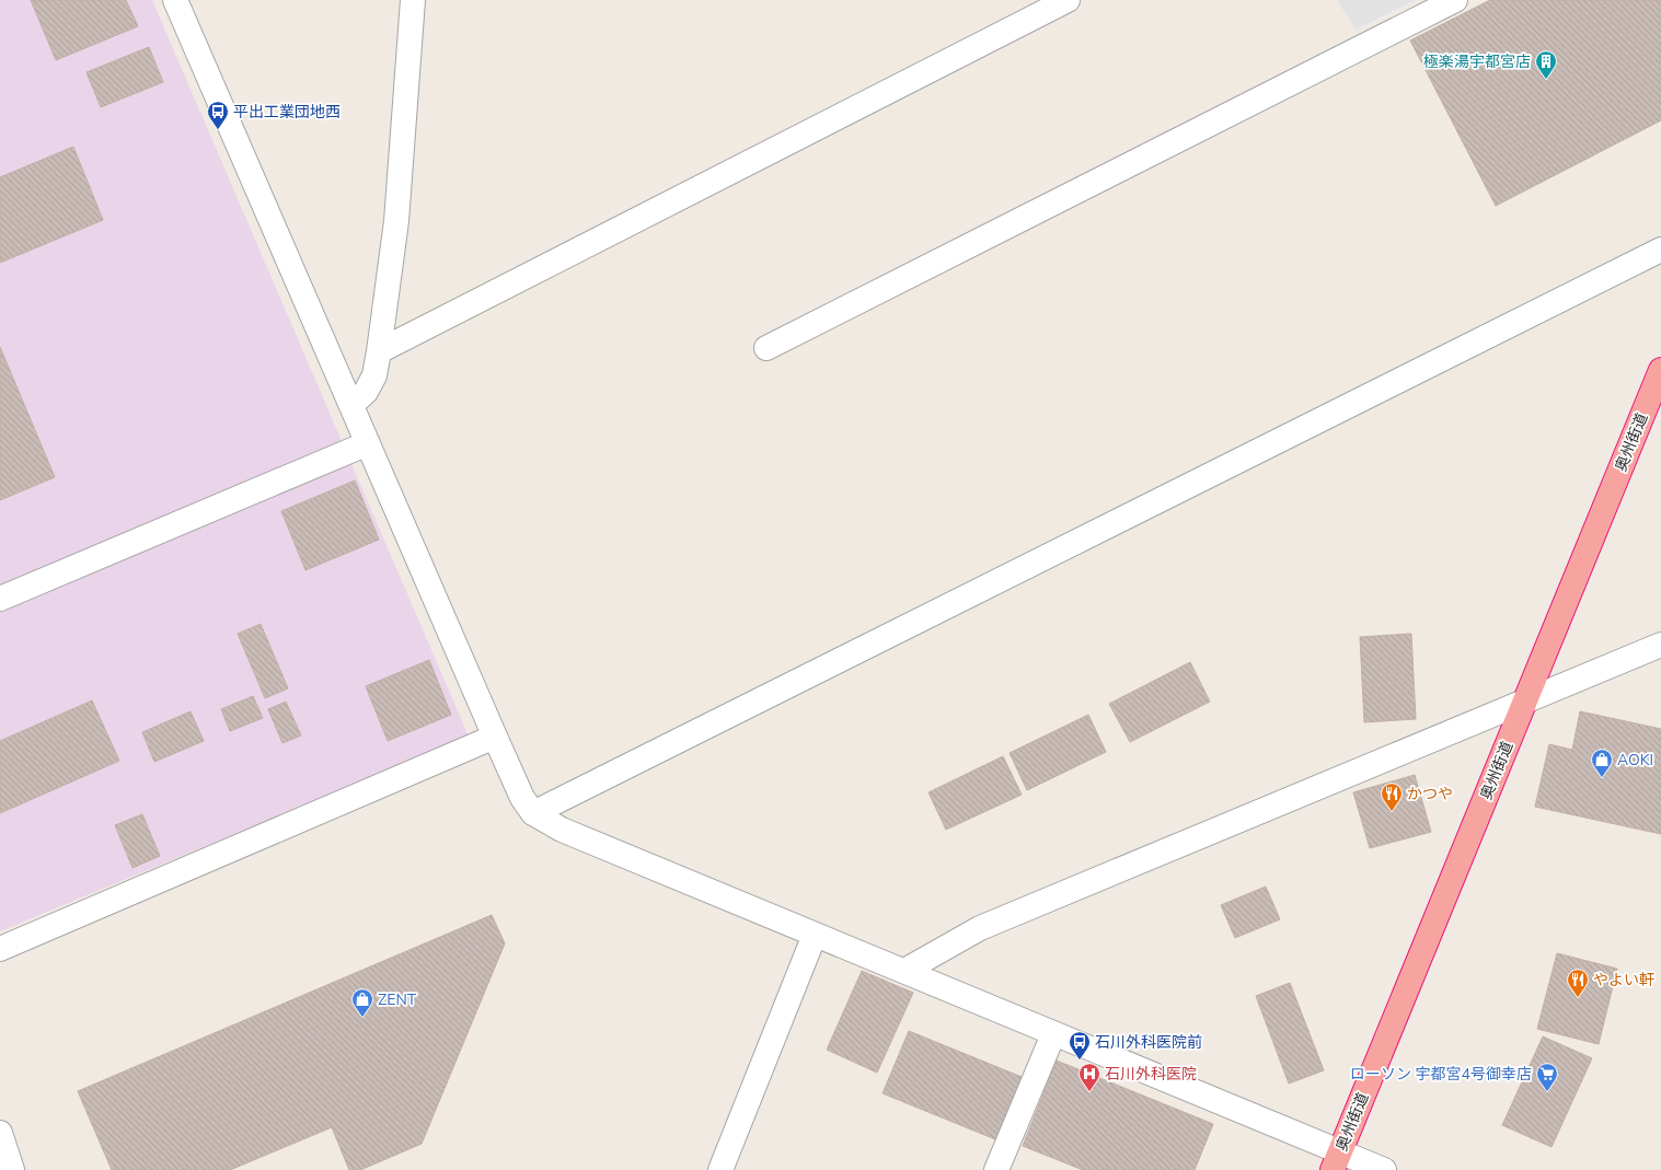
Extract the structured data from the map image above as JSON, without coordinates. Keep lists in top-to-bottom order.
{
  "streets": {
    "highway": ["奥州街道"]
  },
  "places": {
    "building": ["極楽湯宇都宮店"],
    "bus stop": ["平出工業団地西", "石川外科医院前"],
    "shop": ["AOKI", "ZENT"],
    "restaurant": ["かつや", "やよい軒"],
    "hospital": ["石川外科医院"],
    "supermarket": ["ローソン 宇都宮4号御幸店"]
  }
}
